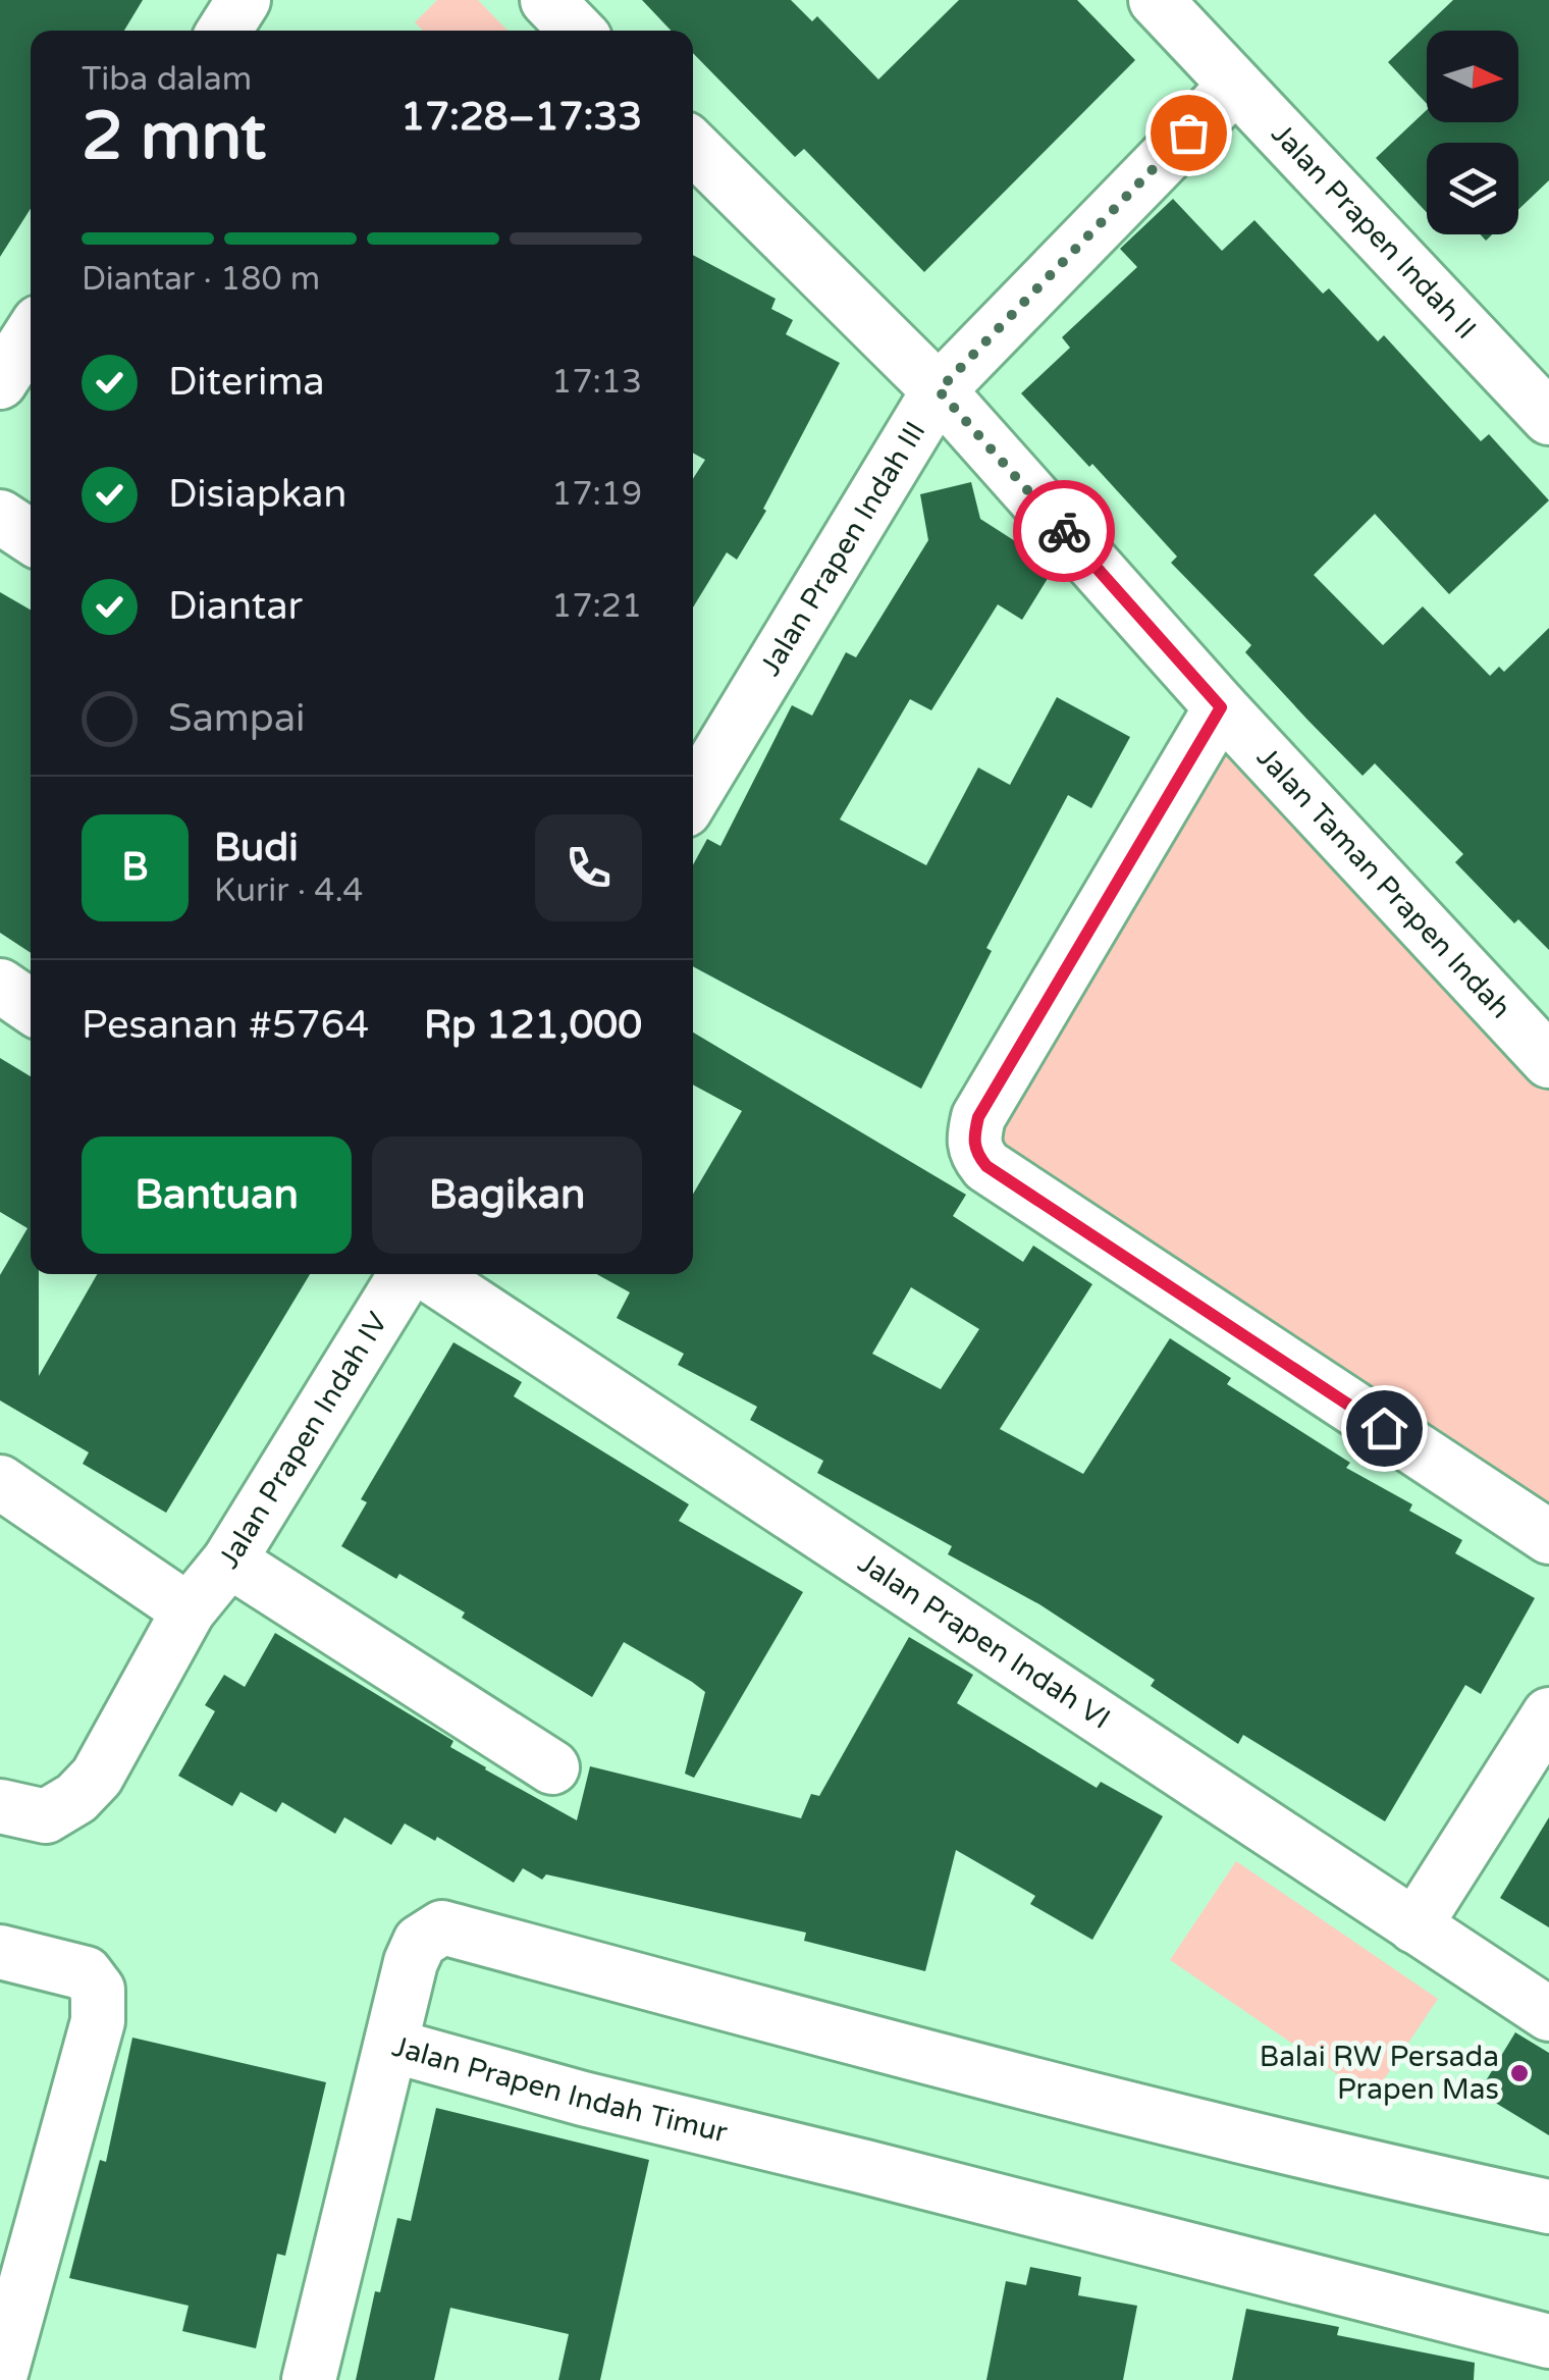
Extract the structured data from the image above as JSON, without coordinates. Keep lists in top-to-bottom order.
{
  "streets": {
    "street": [
      "Jalan Prapen Indah II",
      "Jalan Prapen Indah III",
      "Jalan Taman Prapen Indah",
      "Jalan Prapen Indah IV",
      "Jalan Prapen Indah VI",
      "Jalan Prapen Indah Timur"
    ]
  },
  "crossings": [
    ["Jalan Prapen Indah II", "Jalan Prapen Indah III"],
    ["Jalan Prapen Indah III", "Jalan Taman Prapen Indah"]
  ],
  "places": ["Balai RW Persada Prapen Mas"],
  "north": "right",
  "page": {
    "heading": ["2 mnt", "Tiba dalam", "17:28–17:33"],
    "panel": [
      "Budi",
      "Kurir · 4.4",
      "Pesanan #5764",
      "Rp 121,000"
    ],
    "bar": "Diantar · 180 m",
    "list": [
      ["Diterima", "17:13"],
      ["Disiapkan", "17:19"],
      ["Diantar", "17:21"],
      "Sampai"
    ],
    "round": "B",
    "buttons": ["Bantuan", "Bagikan"]
  }
}
